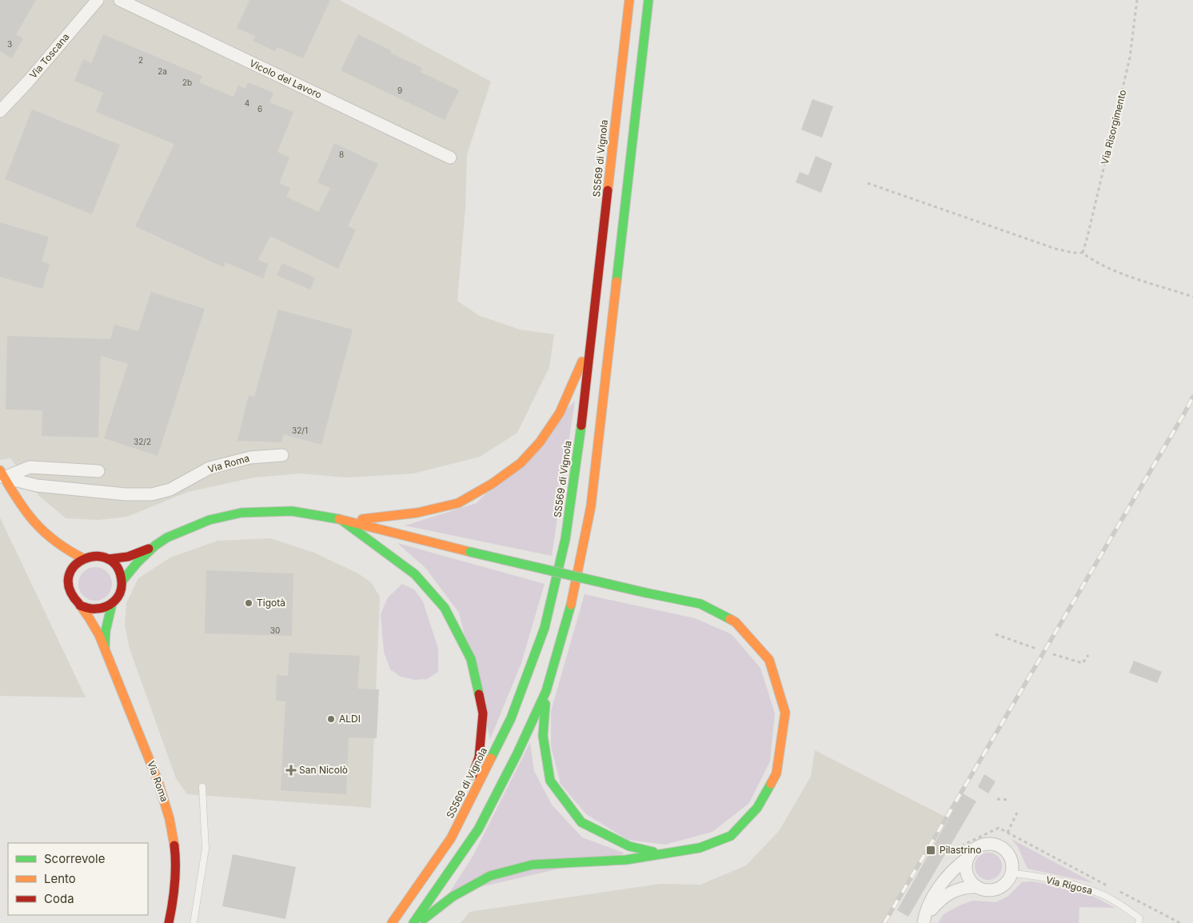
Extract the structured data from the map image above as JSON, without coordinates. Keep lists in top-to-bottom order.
{
  "streets": {
    "main road": ["SS569 di Vignola", "Via Roma"],
    "street": ["Via Toscana", "Vicolo del Lavoro"],
    "lane": ["Via Rigosa"],
    "path": ["Via Risorgimento"]
  },
  "places": {
    "other": ["Tigotà", "ALDI"],
    "health": ["San Nicolò"],
    "transit": ["Pilastrino"]
  },
  "house_numbers": [
    "3",
    "2",
    "2a",
    "2b",
    "9",
    "4",
    "6",
    "8",
    "32/1",
    "32/2",
    "30"
  ],
  "legend": ["Scorrevole", "Lento", "Coda"]
}
